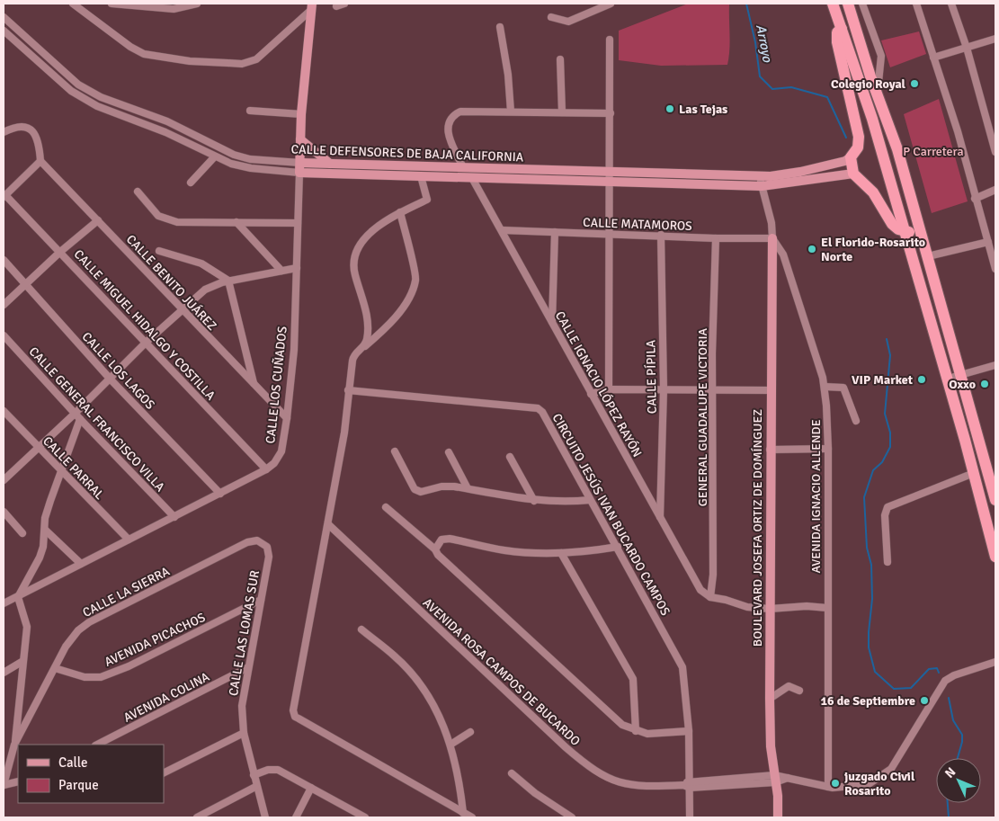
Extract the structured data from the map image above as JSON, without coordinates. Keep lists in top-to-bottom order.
{
  "streets": {
    "main road": ["CALLE DEFENSORES DE BAJA CALIFORNIA", "CALLE LOS CUÑADOS", "BOULEVARD JOSEFA ORTIZ DE DOMÍNGUEZ"],
    "street": [
      "CALLE MATAMOROS",
      "CALLE BENITO JUÁREZ",
      "CALLE MIGUEL HIDALGO Y COSTILLA",
      "CALLE LOS LAGOS",
      "CALLE PÍPILA",
      "CALLE IGNACIO LÓPEZ RAYÓN",
      "GENERAL GUADALUPE VICTORIA",
      "CALLE GENERAL FRANCISCO VILLA",
      "CALLE PARRAL",
      "AVENIDA IGNACIO ALLENDE",
      "CIRCUITO JESÚS IVAN BUCARDO CAMPOS",
      "CALLE LA SIERRA",
      "CALLE LAS LOMAS SUR",
      "AVENIDA PICACHOS",
      "AVENIDA ROSA CAMPOS DE BUCARDO",
      "AVENIDA COLINA"
    ]
  },
  "crossings": [
    ["CALLE DEFENSORES DE BAJA CALIFORNIA", "CALLE IGNACIO LÓPEZ RAYÓN"],
    ["CALLE DEFENSORES DE BAJA CALIFORNIA", "CALLE LOS CUÑADOS"],
    ["CALLE DEFENSORES DE BAJA CALIFORNIA", "AVENIDA IGNACIO ALLENDE"],
    ["CALLE MATAMOROS", "CALLE PÍPILA"],
    ["CALLE MATAMOROS", "CALLE IGNACIO LÓPEZ RAYÓN"],
    ["CALLE MATAMOROS", "GENERAL GUADALUPE VICTORIA"],
    ["CALLE MATAMOROS", "AVENIDA IGNACIO ALLENDE"],
    ["CALLE MATAMOROS", "BOULEVARD JOSEFA ORTIZ DE DOMÍNGUEZ"],
    ["CALLE BENITO JUÁREZ", "CALLE LOS CUÑADOS"],
    ["CALLE MIGUEL HIDALGO Y COSTILLA", "CALLE LOS CUÑADOS"],
    ["CALLE LOS LAGOS", "CALLE LOS CUÑADOS"],
    ["CALLE PÍPILA", "CALLE IGNACIO LÓPEZ RAYÓN"],
    ["CALLE IGNACIO LÓPEZ RAYÓN", "GENERAL GUADALUPE VICTORIA"],
    ["CALLE LOS CUÑADOS", "CALLE GENERAL FRANCISCO VILLA"],
    ["CALLE LOS CUÑADOS", "CALLE PARRAL"],
    ["CALLE LOS CUÑADOS", "CALLE LA SIERRA"],
    ["AVENIDA IGNACIO ALLENDE", "BOULEVARD JOSEFA ORTIZ DE DOMÍNGUEZ"],
    ["AVENIDA IGNACIO ALLENDE", "AVENIDA ROSA CAMPOS DE BUCARDO"],
    ["CIRCUITO JESÚS IVAN BUCARDO CAMPOS", "AVENIDA ROSA CAMPOS DE BUCARDO"],
    ["BOULEVARD JOSEFA ORTIZ DE DOMÍNGUEZ", "AVENIDA ROSA CAMPOS DE BUCARDO"],
    ["CALLE LA SIERRA", "CALLE LAS LOMAS SUR"],
    ["CALLE LA SIERRA", "AVENIDA PICACHOS"],
    ["CALLE LAS LOMAS SUR", "AVENIDA PICACHOS"],
    ["CALLE LAS LOMAS SUR", "AVENIDA COLINA"]
  ],
  "water": ["Arroyo"],
  "parks": ["P Carretera"],
  "places": [
    "Colegio Royal",
    "Las Tejas",
    "El Florido-Rosarito Norte",
    "VIP Market",
    "Oxxo",
    "16 de Septiembre",
    "juzgado Civil Rosarito"
  ],
  "legend": ["Calle", "Parque"],
  "north": "top left"
}
